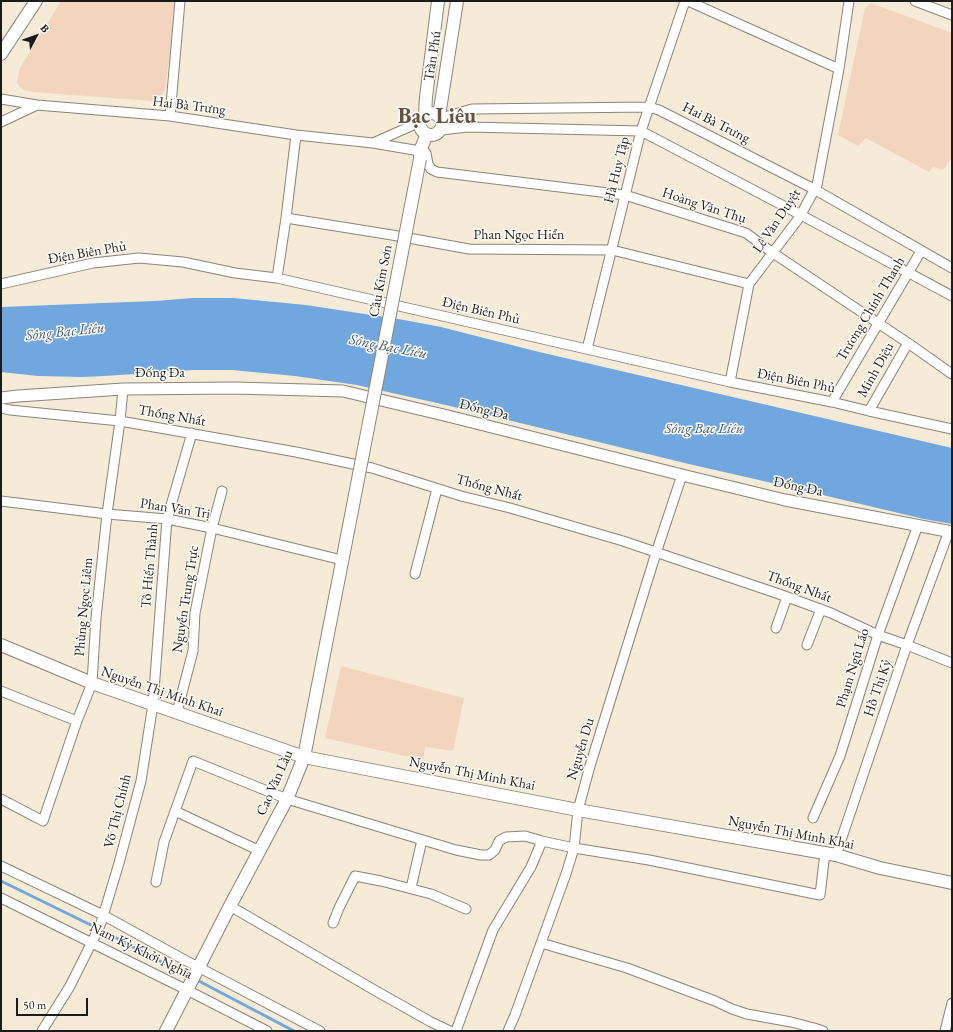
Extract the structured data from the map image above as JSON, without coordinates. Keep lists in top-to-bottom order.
{
  "streets": {
    "main road": [
      "Trần Phú",
      "Cầu Kim Sơn",
      "Nguyễn Thị Minh Khai",
      "Cao Văn Lầu"
    ],
    "street": [
      "Hai Bà Trưng",
      "Hà Huy Tập",
      "Hoàng Văn Thụ",
      "Lê Văn Duyệt",
      "Phan Ngọc Hiển",
      "Điện Biên Phủ",
      "Trương Chính Thanh",
      "Minh Diệu",
      "Đống Đa",
      "Thống Nhất",
      "Phan Văn Trị",
      "Tô Hiến Thành",
      "Nguyễn Trung Trực",
      "Phùng Ngọc Liêm",
      "Phạm Ngũ Lão",
      "Hồ Thị Kỷ",
      "Nguyễn Du",
      "Võ Thị Chính",
      "Nam Kỳ Khởi Nghĩa"
    ]
  },
  "crossings": [
    ["Trần Phú", "Hai Bà Trưng"],
    ["Hai Bà Trưng", "Hà Huy Tập"],
    ["Hai Bà Trưng", "Hoàng Văn Thụ"],
    ["Hai Bà Trưng", "Lê Văn Duyệt"],
    ["Hai Bà Trưng", "Cầu Kim Sơn"],
    ["Hai Bà Trưng", "Trương Chính Thanh"],
    ["Hà Huy Tập", "Hoàng Văn Thụ"],
    ["Hà Huy Tập", "Phan Ngọc Hiển"],
    ["Hà Huy Tập", "Điện Biên Phủ"],
    ["Hoàng Văn Thụ", "Lê Văn Duyệt"],
    ["Hoàng Văn Thụ", "Cầu Kim Sơn"],
    ["Hoàng Văn Thụ", "Trương Chính Thanh"],
    ["Hoàng Văn Thụ", "Minh Diệu"],
    ["Lê Văn Duyệt", "Phan Ngọc Hiển"],
    ["Lê Văn Duyệt", "Điện Biên Phủ"],
    ["Điện Biên Phủ", "Trương Chính Thanh"],
    ["Điện Biên Phủ", "Minh Diệu"],
    ["Cầu Kim Sơn", "Cao Văn Lầu"],
    ["Đống Đa", "Phùng Ngọc Liêm"],
    ["Đống Đa", "Phạm Ngũ Lão"],
    ["Đống Đa", "Hồ Thị Kỷ"],
    ["Đống Đa", "Nguyễn Du"],
    ["Thống Nhất", "Tô Hiến Thành"],
    ["Thống Nhất", "Phùng Ngọc Liêm"],
    ["Thống Nhất", "Phạm Ngũ Lão"],
    ["Thống Nhất", "Hồ Thị Kỷ"],
    ["Thống Nhất", "Nguyễn Du"],
    ["Phan Văn Trị", "Tô Hiến Thành"],
    ["Phan Văn Trị", "Nguyễn Trung Trực"],
    ["Phan Văn Trị", "Phùng Ngọc Liêm"],
    ["Phan Văn Trị", "Cao Văn Lầu"],
    ["Tô Hiến Thành", "Nguyễn Thị Minh Khai"],
    ["Tô Hiến Thành", "Võ Thị Chính"],
    ["Nguyễn Trung Trực", "Nguyễn Thị Minh Khai"],
    ["Phùng Ngọc Liêm", "Nguyễn Thị Minh Khai"],
    ["Hồ Thị Kỷ", "Nguyễn Thị Minh Khai"],
    ["Hồ Thị Kỷ", "Nguyễn Du"],
    ["Nguyễn Thị Minh Khai", "Nguyễn Du"],
    ["Nguyễn Thị Minh Khai", "Cao Văn Lầu"],
    ["Nguyễn Thị Minh Khai", "Võ Thị Chính"],
    ["Cao Văn Lầu", "Nam Kỳ Khởi Nghĩa"],
    ["Võ Thị Chính", "Nam Kỳ Khởi Nghĩa"]
  ],
  "districts": ["Bạc Liêu"],
  "water": ["Sông Bạc Liêu"],
  "scale_bar": "50 m",
  "north": "top right"
}
